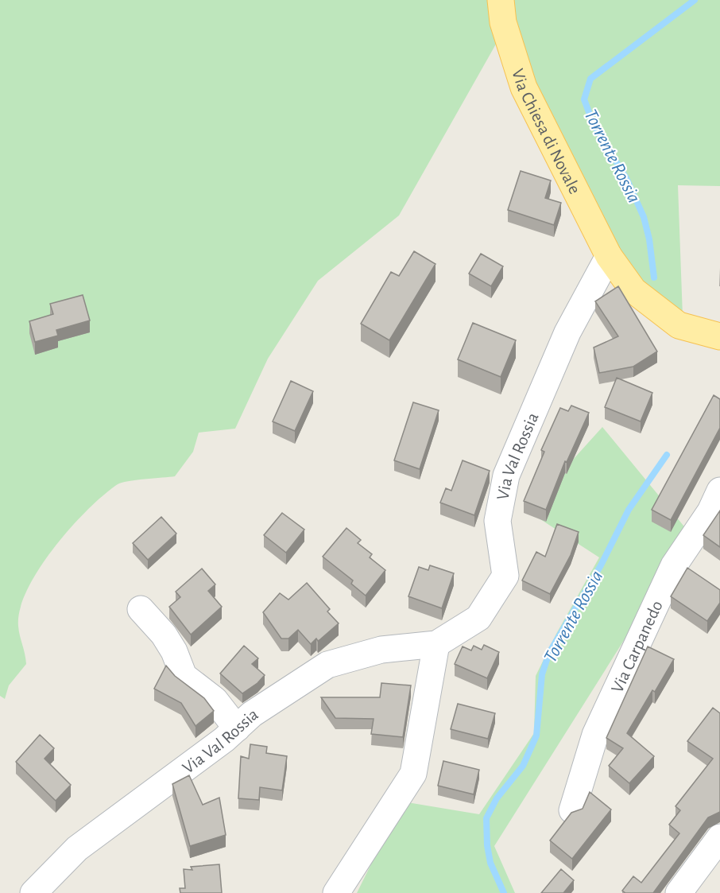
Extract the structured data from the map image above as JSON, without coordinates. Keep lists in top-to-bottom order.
{
  "streets": {
    "main road": ["Via Chiesa di Novale"],
    "street": ["Via Val Rossia", "Via Carpanedo"]
  },
  "crossings": [
    ["Via Chiesa di Novale", "Via Val Rossia"]
  ],
  "water": ["Torrente Rossia"]
}
